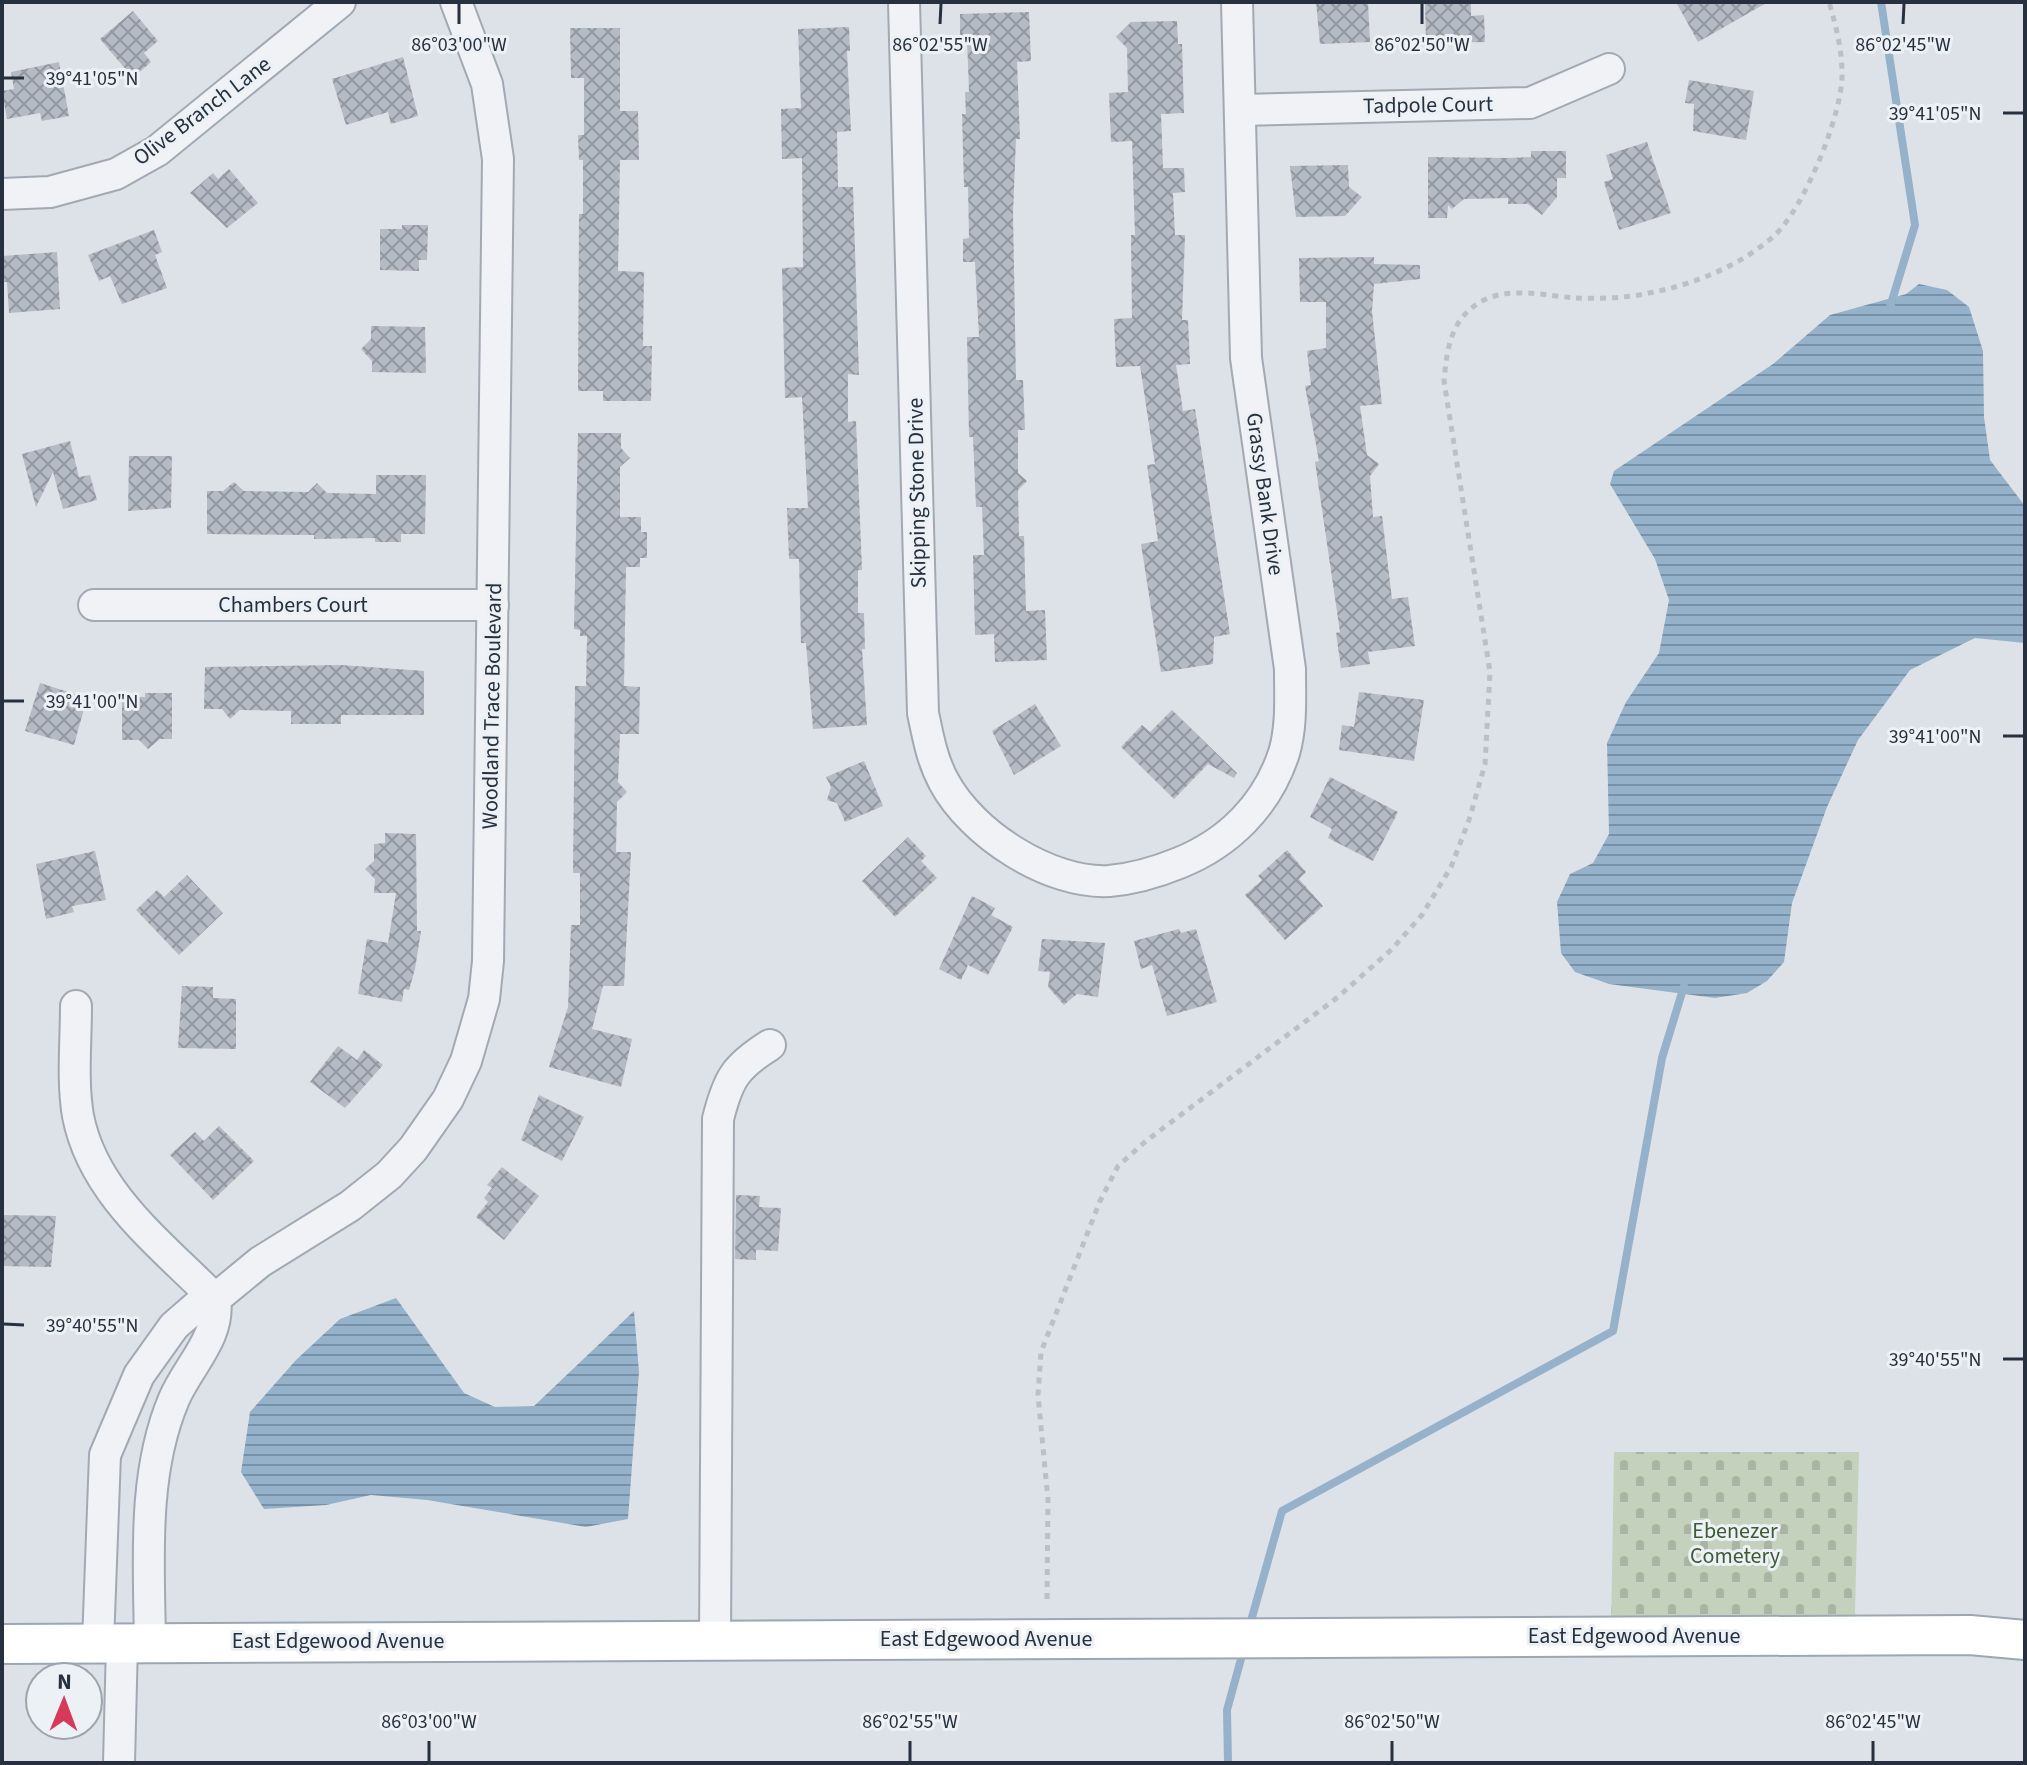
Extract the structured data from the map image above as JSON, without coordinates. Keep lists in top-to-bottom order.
{
  "streets": {
    "main road": ["East Edgewood Avenue"],
    "street": [
      "Tadpole Court",
      "Olive Branch Lane",
      "Skipping Stone Drive",
      "Grassy Bank Drive",
      "Chambers Court",
      "Woodland Trace Boulevard"
    ]
  },
  "crossings": [
    ["Tadpole Court", "Grassy Bank Drive"],
    ["Skipping Stone Drive", "Grassy Bank Drive"],
    ["Chambers Court", "Woodland Trace Boulevard"],
    ["Woodland Trace Boulevard", "East Edgewood Avenue"]
  ],
  "parks": ["Ebenezer Cometery"],
  "north": "top",
  "coordinates": [
    "86°03'00\"W",
    "86°02'55\"W",
    "86°02'50\"W",
    "86°02'45\"W",
    "39°41'05\"N",
    "39°41'00\"N",
    "39°40'55\"N"
  ]
}
